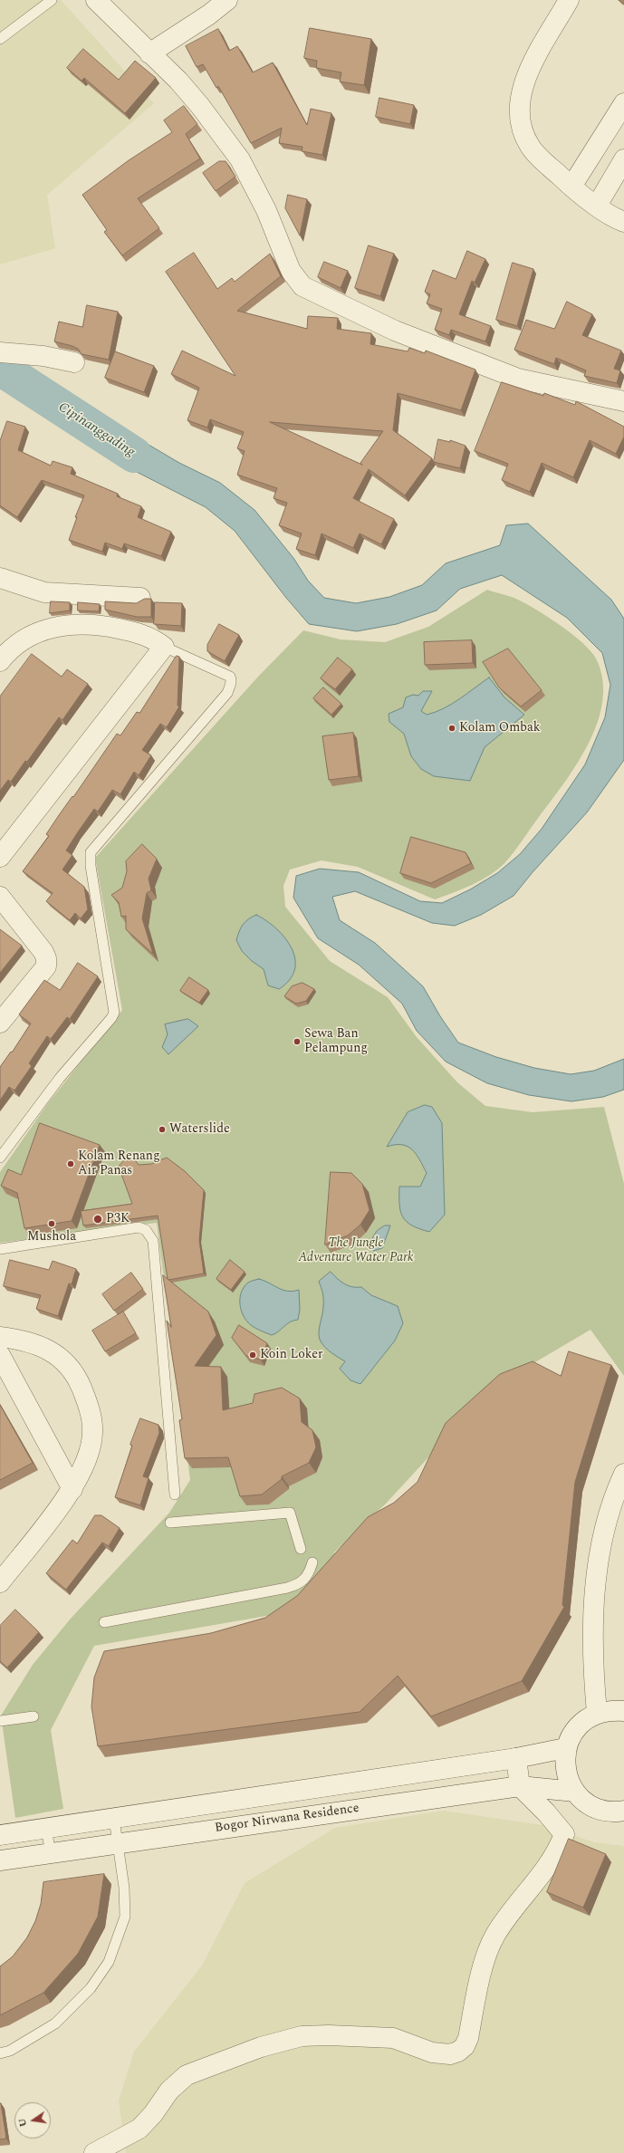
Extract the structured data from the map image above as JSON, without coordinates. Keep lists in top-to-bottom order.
{
  "streets": {
    "street": ["Bogor Nirwana Residence"]
  },
  "water": ["Cipinanggading"],
  "parks": ["The Jungle Adventure Water Park"],
  "places": [
    "Kolam Ombak",
    "Sewa Ban Pelampung",
    "Waterslide",
    "Kolam Renang Air Panas",
    "P3K",
    "Mushola",
    "Koin Loker"
  ],
  "north": "left"
}
